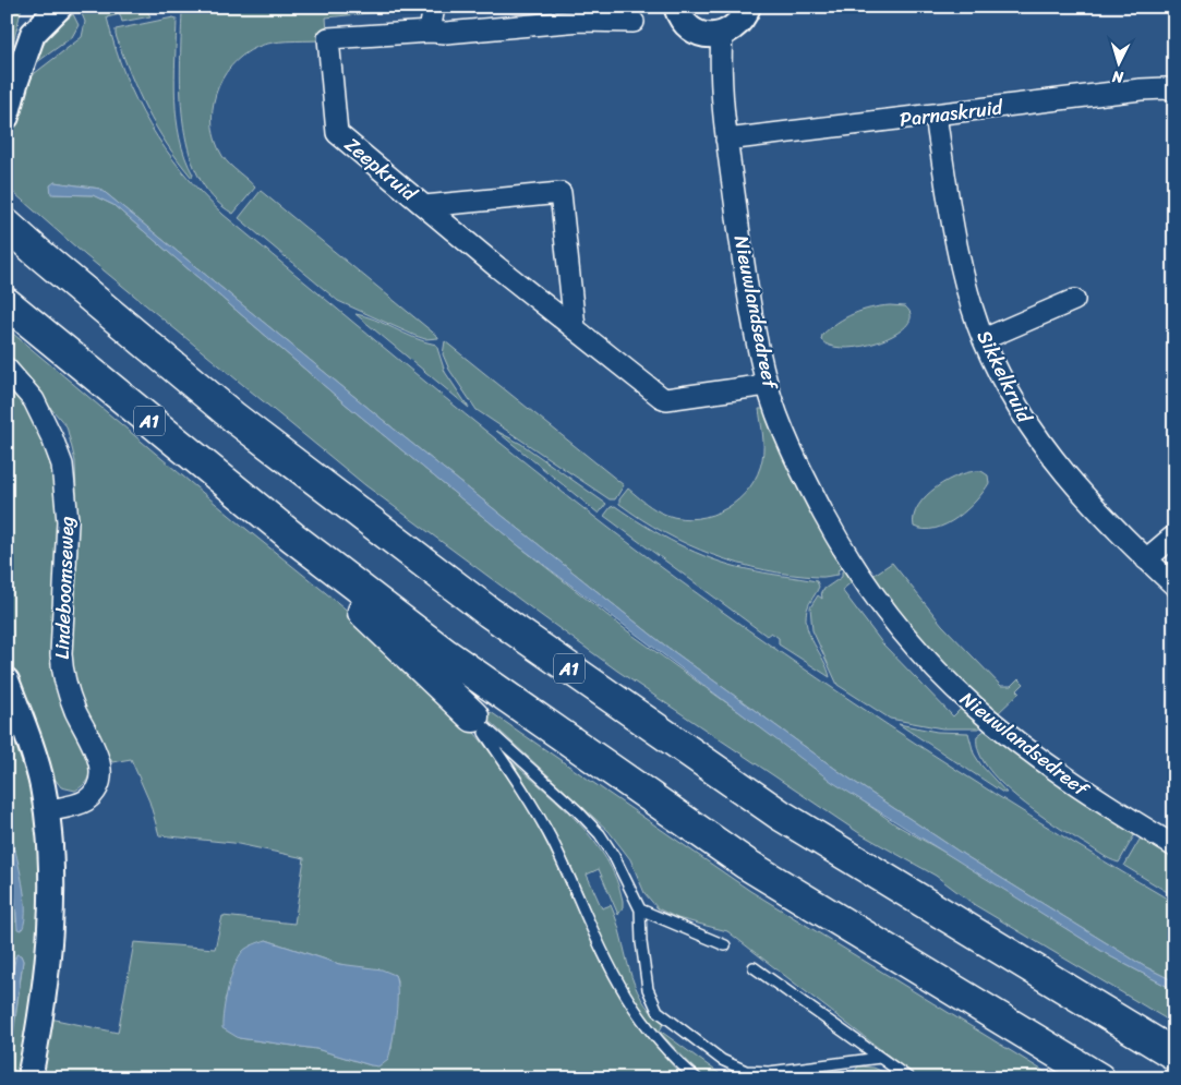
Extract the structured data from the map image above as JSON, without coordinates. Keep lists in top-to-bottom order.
{
  "streets": {
    "highway": ["A1"],
    "street": [
      "Parnaskruid",
      "Zeepkruid",
      "Nieuwlandsedreef",
      "Sikkelkruid",
      "Lindeboomseweg"
    ]
  },
  "crossings": [
    ["Parnaskruid", "Nieuwlandsedreef"],
    ["Parnaskruid", "Sikkelkruid"],
    ["Zeepkruid", "Nieuwlandsedreef"]
  ],
  "north": "bottom"
}
